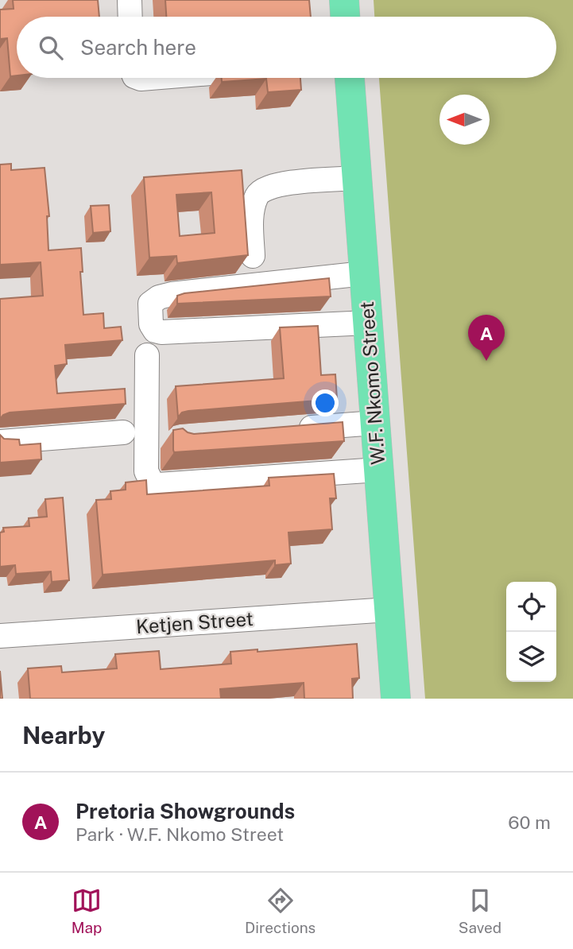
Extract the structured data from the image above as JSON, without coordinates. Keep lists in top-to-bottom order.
{
  "streets": {
    "main road": ["W.F. Nkomo Street"],
    "street": ["Ketjen Street"]
  },
  "crossings": [
    ["W.F. Nkomo Street", "Ketjen Street"]
  ],
  "north": "left",
  "page": {
    "search": "Search here",
    "pins": "A",
    "heading": "Nearby",
    "list": [
      {
        "mark": "A",
        "name": "Pretoria Showgrounds",
        "note": "Park · W.F. Nkomo Street",
        "value": "60 m"
      }
    ],
    "nav": ["Map", "Directions", "Saved"]
  }
}
